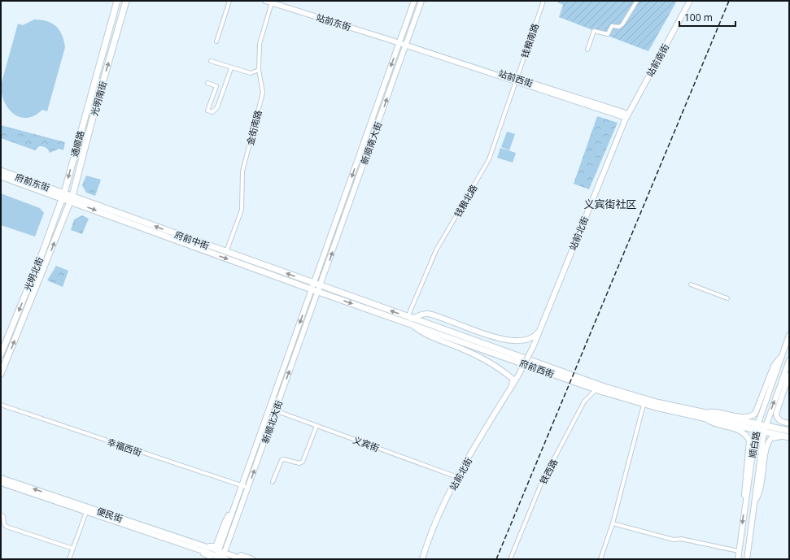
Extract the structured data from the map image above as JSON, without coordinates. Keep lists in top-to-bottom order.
{
  "streets": {
    "main road": [
      "站前东街",
      "站前南街",
      "站前西街",
      "光明南街",
      "新顺南大街",
      "通顺路",
      "府前东街",
      "站前北街",
      "府前中街",
      "光明北街",
      "府前西街",
      "新顺北大街",
      "顺白路",
      "便民街"
    ],
    "street": [
      "钱粮南路",
      "金街南路",
      "钱粮北路",
      "义宾街",
      "幸福西街",
      "铁西路"
    ]
  },
  "crossings": [
    ["站前东街", "站前西街"],
    ["站前东街", "金街南路"],
    ["站前东街", "新顺南大街"],
    ["钱粮南路", "站前西街"],
    ["钱粮南路", "钱粮北路"],
    ["站前南街", "站前西街"],
    ["站前南街", "站前北街"],
    ["站前西街", "新顺南大街"],
    ["站前西街", "钱粮北路"],
    ["站前西街", "站前北街"],
    ["光明南街", "府前中街"],
    ["金街南路", "府前中街"],
    ["新顺南大街", "府前中街"],
    ["新顺南大街", "府前西街"],
    ["新顺南大街", "新顺北大街"],
    ["通顺路", "府前东街"],
    ["通顺路", "府前中街"],
    ["通顺路", "光明北街"],
    ["府前东街", "府前中街"],
    ["府前东街", "光明北街"],
    ["钱粮北路", "府前西街"],
    ["站前北街", "义宾街"],
    ["府前中街", "光明北街"],
    ["府前中街", "府前西街"],
    ["府前中街", "新顺北大街"],
    ["府前西街", "新顺北大街"],
    ["府前西街", "顺白路"],
    ["府前西街", "铁西路"],
    ["新顺北大街", "义宾街"],
    ["新顺北大街", "幸福西街"],
    ["新顺北大街", "便民街"]
  ],
  "one_way": ["光明南街", "通顺路"],
  "districts": ["义宾街社区"],
  "scale_bar": "100 m"
}
